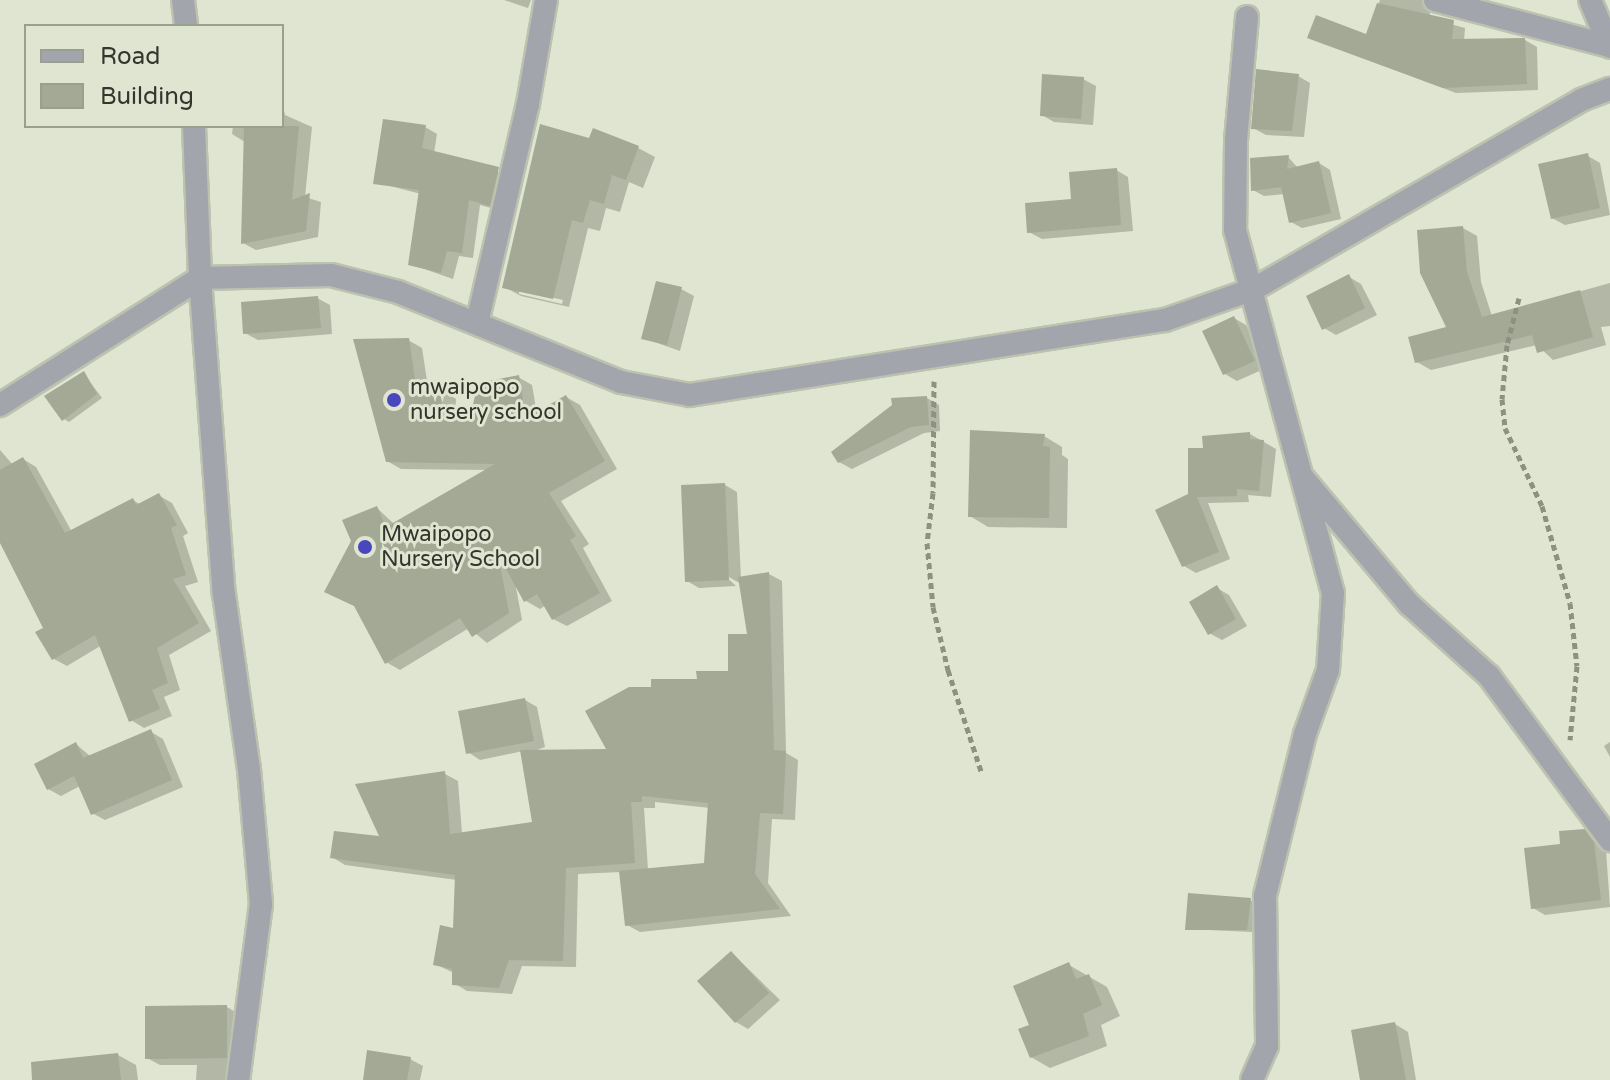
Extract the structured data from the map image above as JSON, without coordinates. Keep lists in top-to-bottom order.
{
  "places": ["mwaipopo nursery school", "Mwaipopo Nursery School"],
  "legend": ["Road", "Building"]
}
